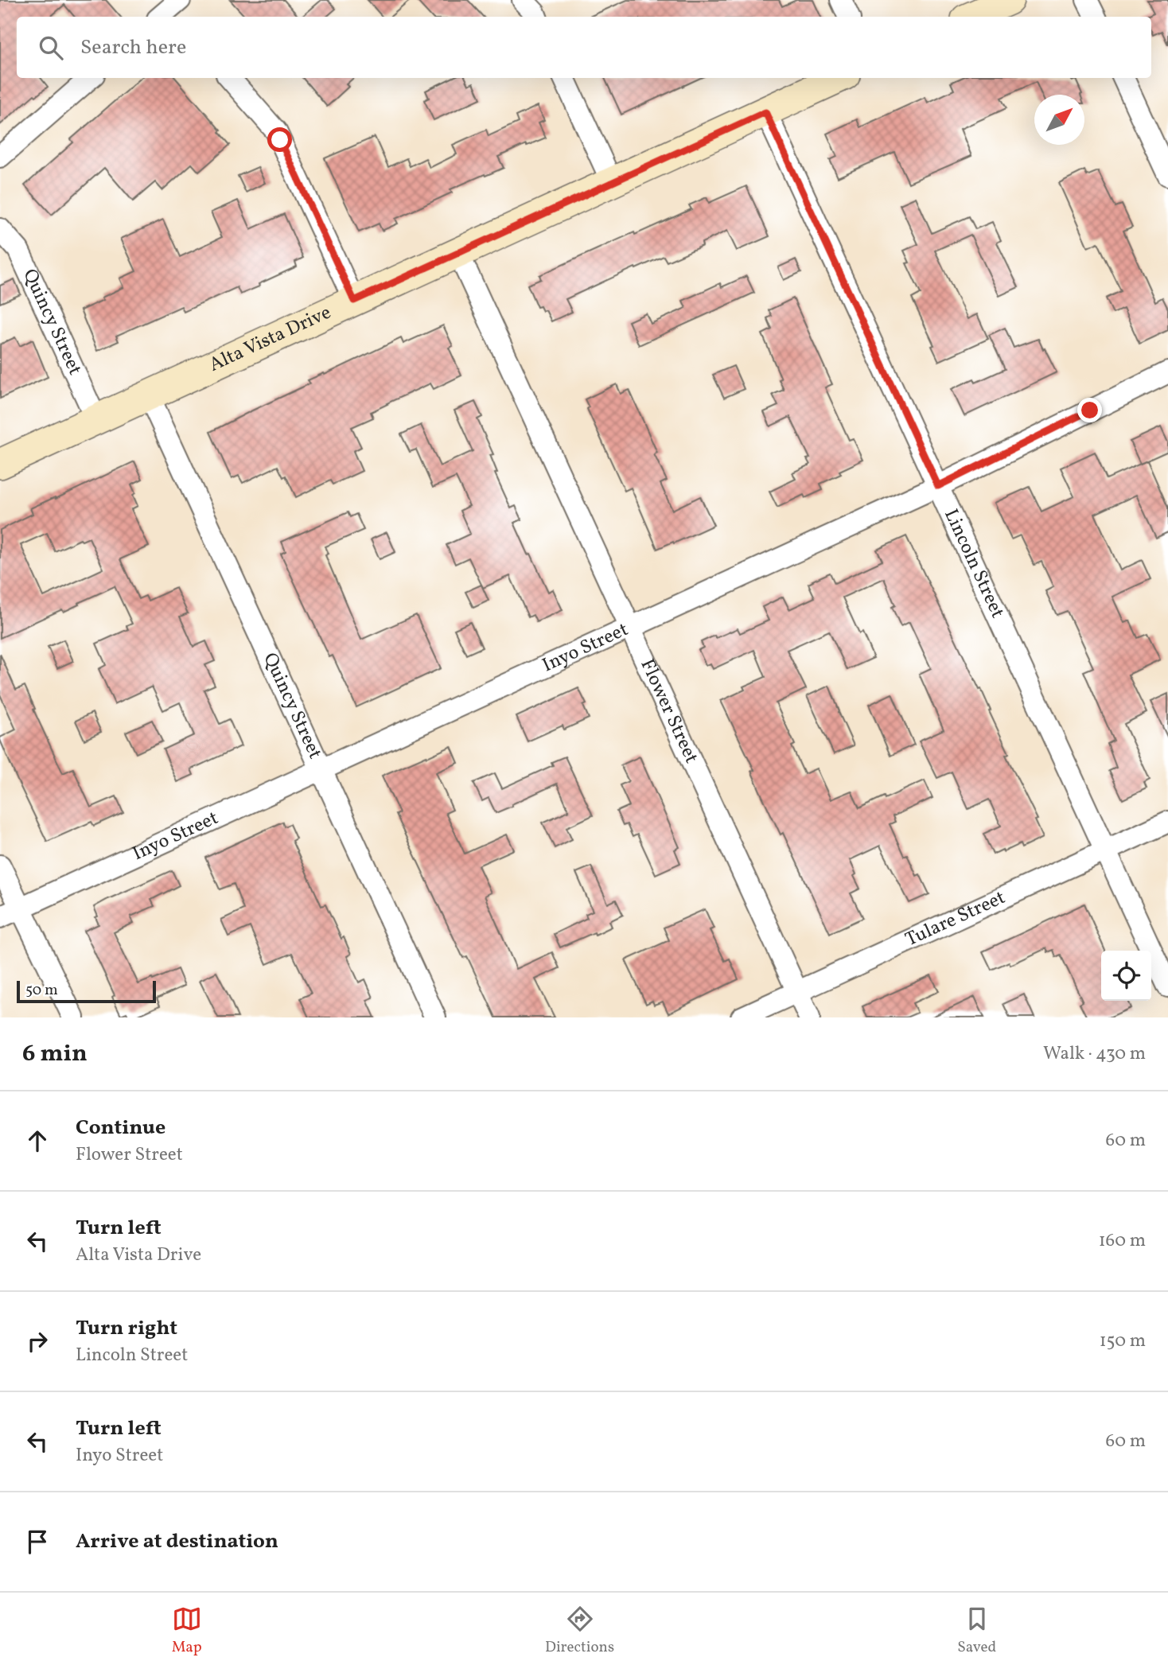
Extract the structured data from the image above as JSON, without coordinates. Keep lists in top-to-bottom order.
{
  "streets": {
    "street": [
      "Quincy Street",
      "Alta Vista Drive",
      "Lincoln Street",
      "Inyo Street",
      "Flower Street",
      "Tulare Street"
    ]
  },
  "crossings": [
    ["Quincy Street", "Alta Vista Drive"],
    ["Quincy Street", "Inyo Street"],
    ["Alta Vista Drive", "Lincoln Street"],
    ["Alta Vista Drive", "Flower Street"],
    ["Lincoln Street", "Inyo Street"],
    ["Lincoln Street", "Tulare Street"],
    ["Inyo Street", "Flower Street"],
    ["Flower Street", "Tulare Street"]
  ],
  "scale_bar": "50 m",
  "north": "top right",
  "page": {
    "search": "Search here",
    "scale": "50 m",
    "heading": ["6 min", "Walk · 430 m"],
    "list": [
      ["Continue", "Flower Street", "60 m"],
      ["Turn left", "Alta Vista Drive", "160 m"],
      ["Turn right", "Lincoln Street", "150 m"],
      ["Turn left", "Inyo Street", "60 m"],
      "Arrive at destination"
    ],
    "nav": ["Map", "Directions", "Saved"]
  }
}
